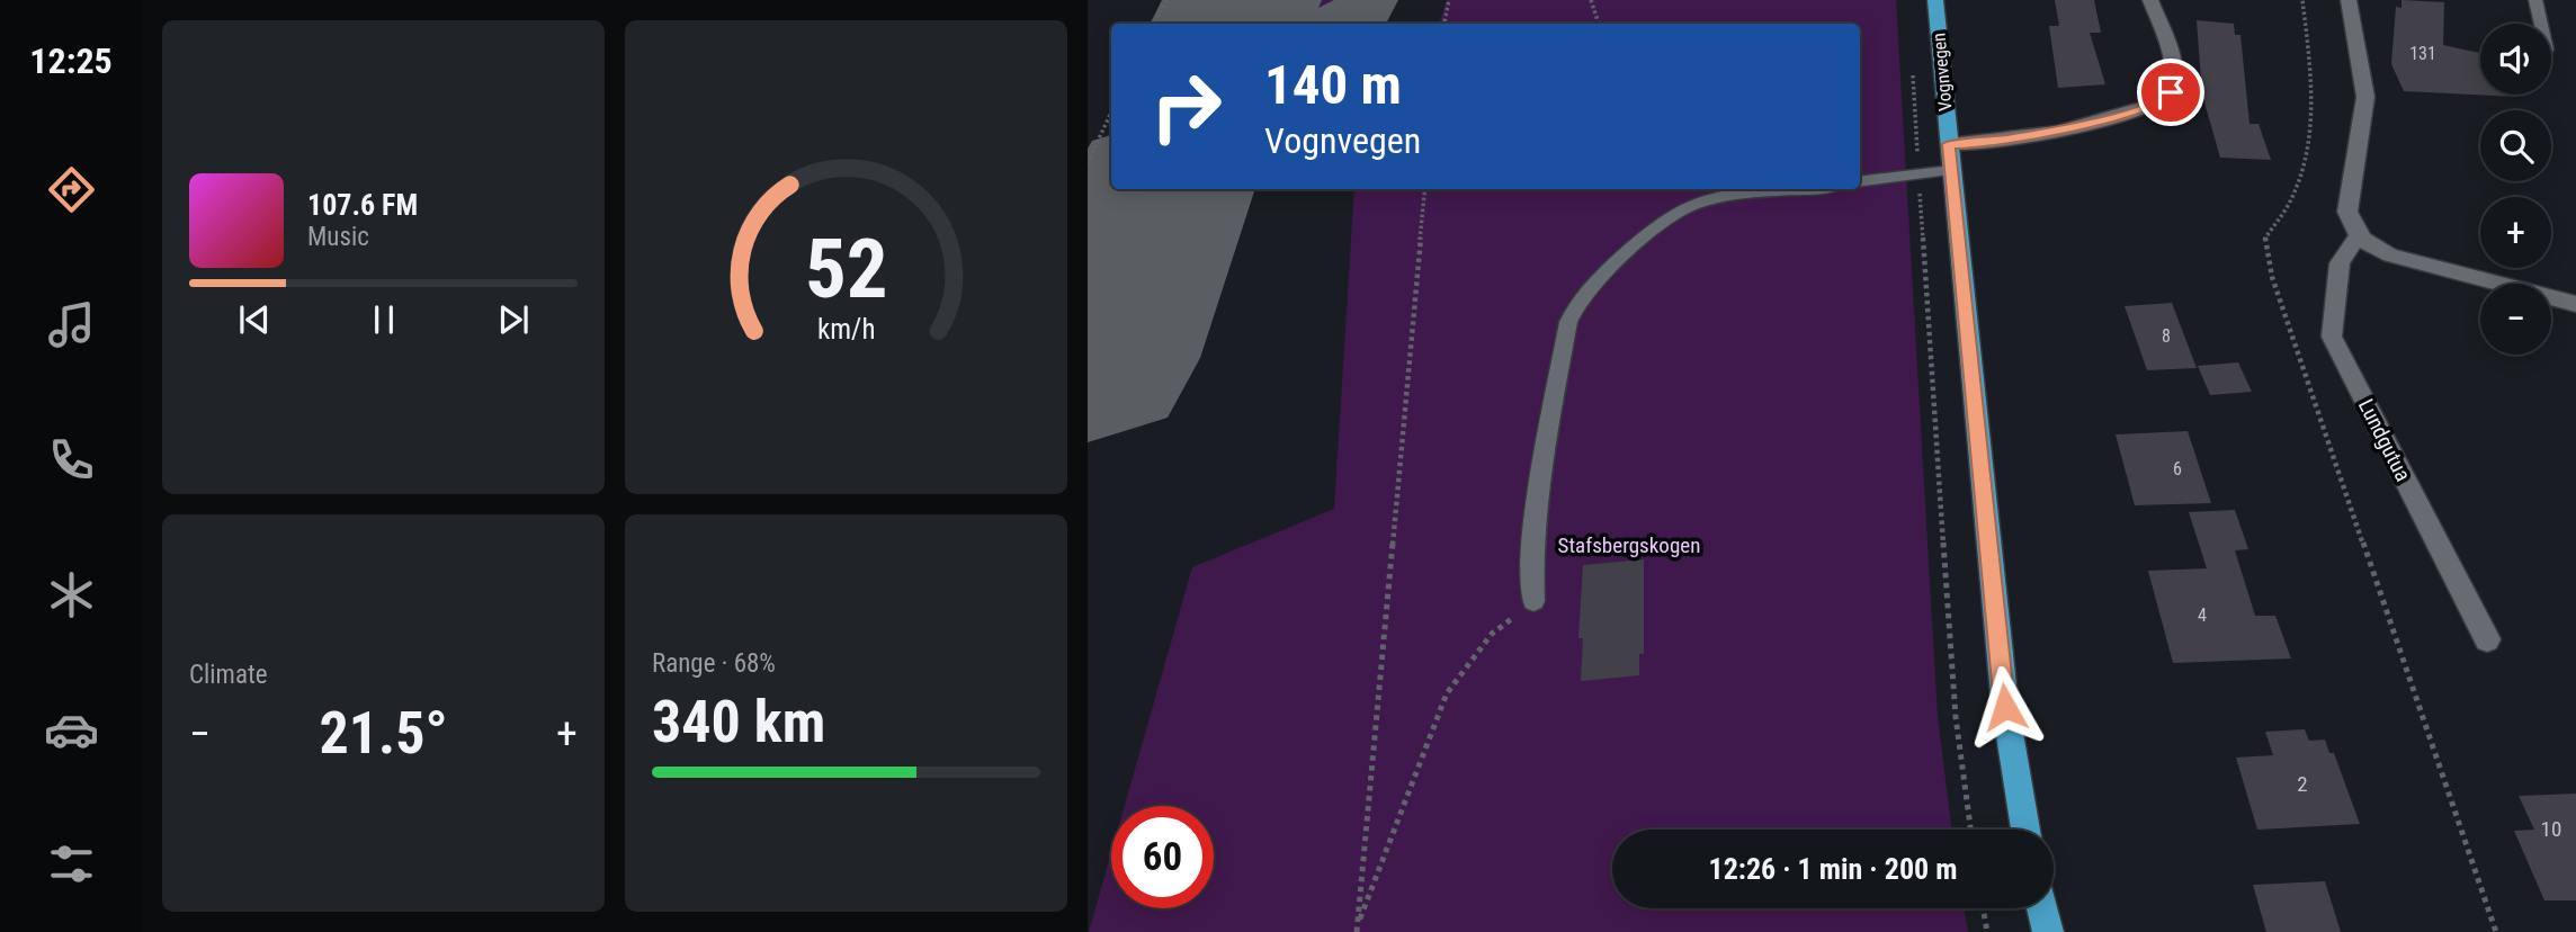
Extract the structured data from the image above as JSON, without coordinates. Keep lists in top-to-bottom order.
{
  "streets": {
    "main road": ["Vognvegen"],
    "street": ["Lundgutua"]
  },
  "parks": ["Stafsbergskogen"],
  "house_numbers": [
    "131",
    "8",
    "6",
    "4",
    "2",
    "10"
  ],
  "page": {
    "tabs": "12:25",
    "map_buttons": ["+", "−"],
    "turn": ["140 m", "Vognvegen"],
    "song": ["107.6 FM", "Music"],
    "tile": [
      "Climate",
      ["Range · 68%", "340 km"]
    ],
    "heat": ["−", "21.5°", "+"],
    "limit": "60",
    "trip": "12:26 · 1 min · 200 m",
    "gauge": ["52", "km/h"]
  }
}
